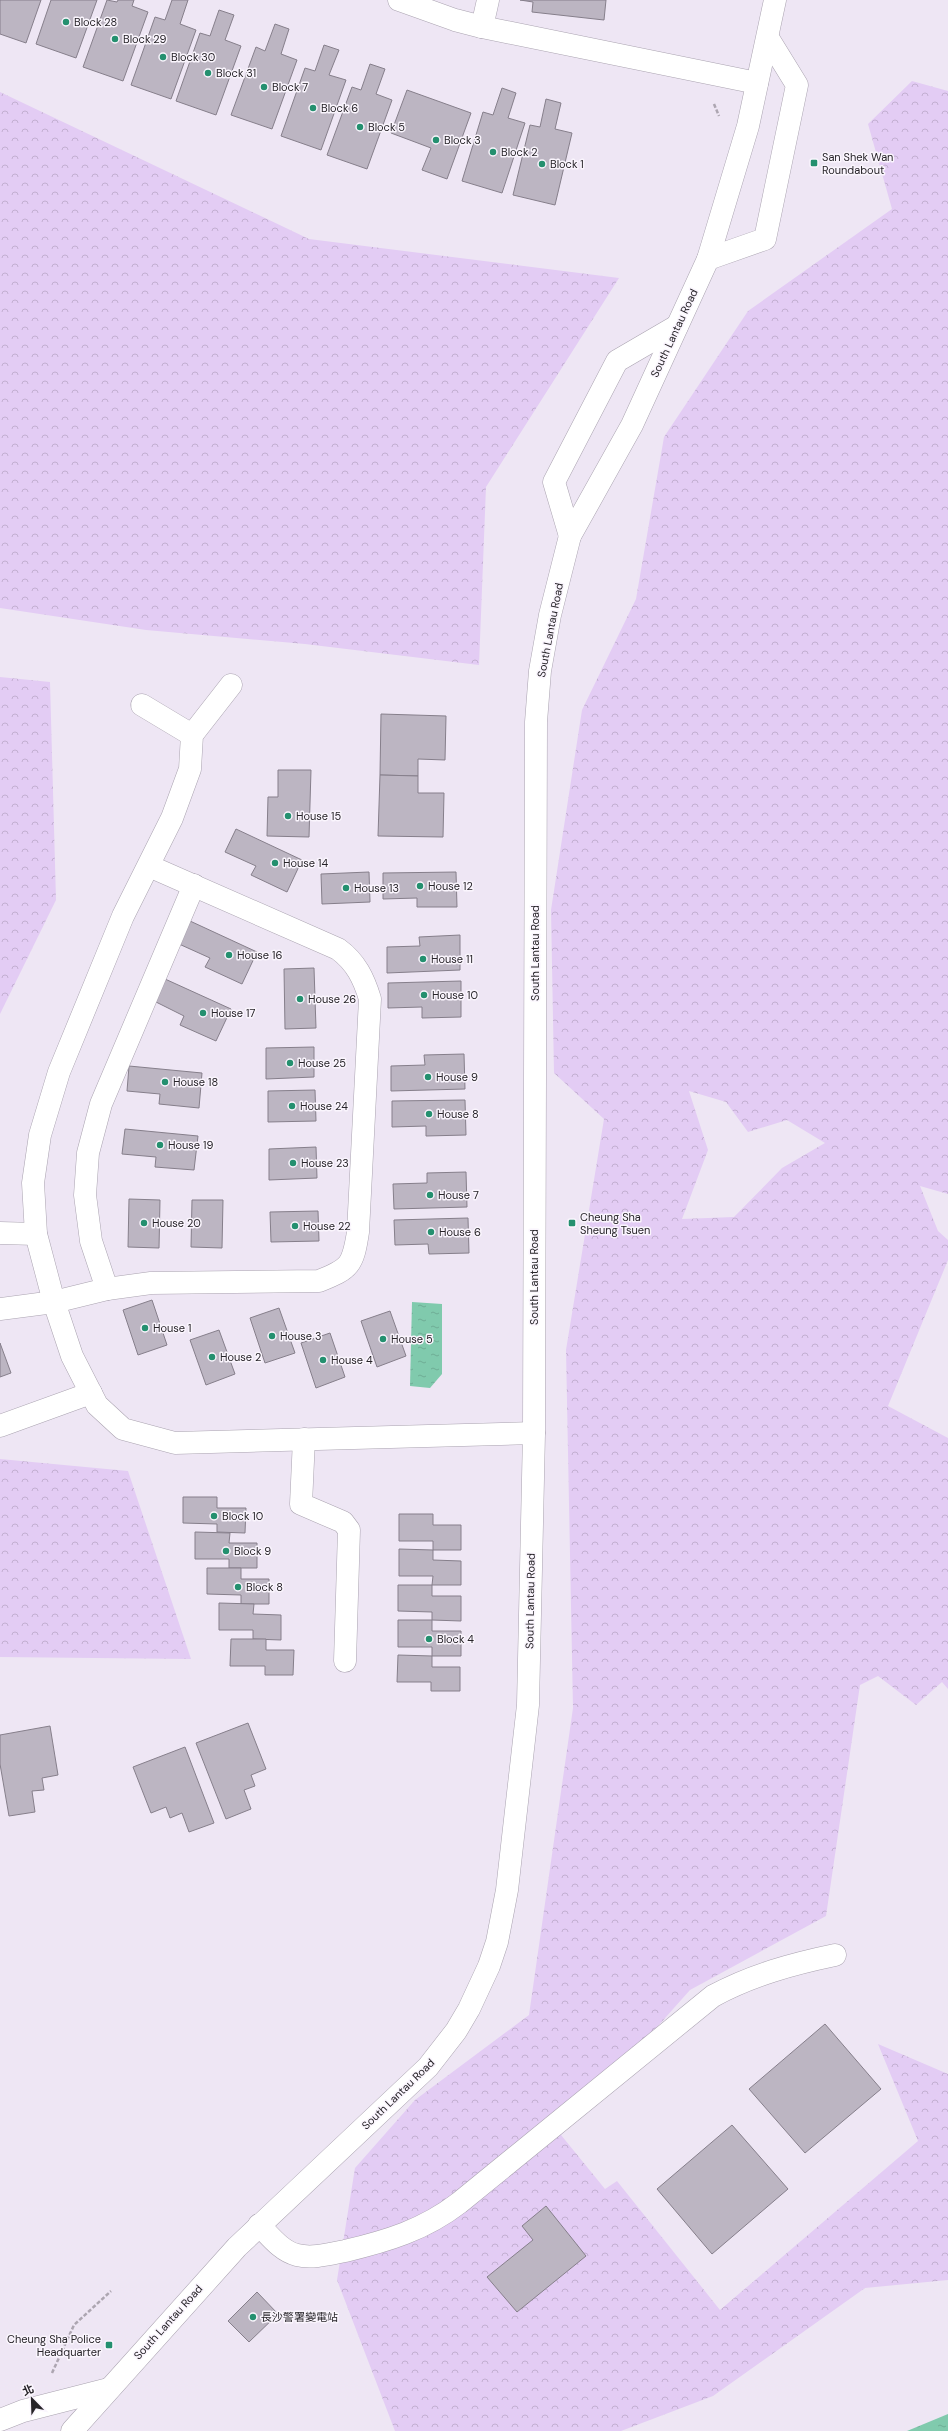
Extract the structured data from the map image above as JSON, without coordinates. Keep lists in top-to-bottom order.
{
  "streets": {
    "main road": ["South Lantau Road"]
  },
  "places": {
    "other": [
      "Block 28",
      "Block 29",
      "Block 30",
      "Block 31",
      "Block 7",
      "Block 6",
      "Block 5",
      "Block 3",
      "Block 2",
      "Block 1",
      "House 15",
      "House 14",
      "House 12",
      "House 13",
      "House 16",
      "House 11",
      "House 10",
      "House 26",
      "House 17",
      "House 25",
      "House 9",
      "House 18",
      "House 24",
      "House 8",
      "House 19",
      "House 23",
      "House 7",
      "House 20",
      "House 22",
      "House 6",
      "House 1",
      "House 3",
      "House 5",
      "House 2",
      "House 4",
      "Block 10",
      "Block 9",
      "Block 8",
      "Block 4",
      "長沙警署變電站"
    ],
    "transit": ["San Shek Wan Roundabout", "Cheung Sha Sheung Tsuen", "Cheung Sha Police Headquarter"]
  },
  "north": "top left"
}
